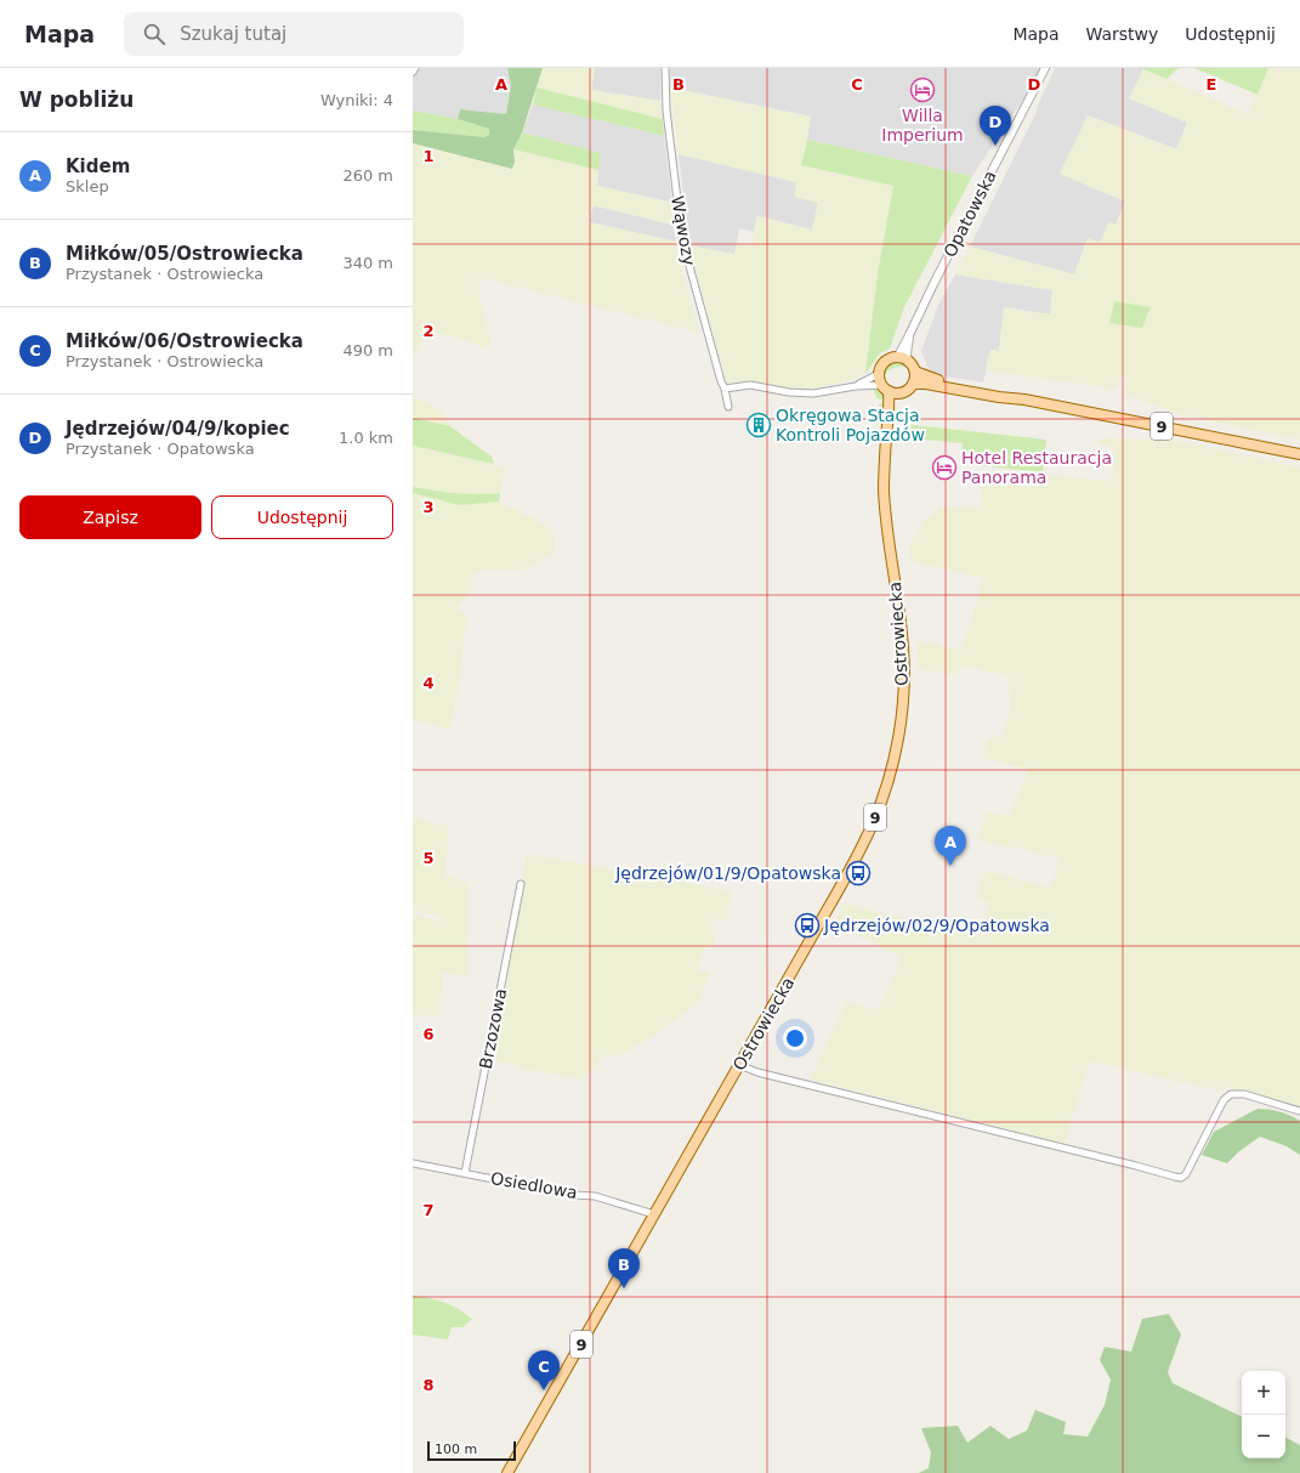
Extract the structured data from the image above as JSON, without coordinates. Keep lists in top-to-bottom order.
{
  "streets": {
    "main road": ["9", "Ostrowiecka"],
    "street": [
      "Opatowska",
      "Wąwozy",
      "Brzozowa",
      "Osiedlowa"
    ]
  },
  "crossings": [
    ["Opatowska", "9"],
    ["9", "Ostrowiecka"],
    ["Ostrowiecka", "Osiedlowa"],
    ["Brzozowa", "Osiedlowa"]
  ],
  "places": {
    "hotel": ["Willa Imperium", "Hotel Restauracja Panorama"],
    "building": ["Okręgowa Stacja Kontroli Pojazdów"],
    "bus stop": ["Jędrzejów/01/9/Opatowska", "Jędrzejów/02/9/Opatowska"]
  },
  "scale_bar": "100 m",
  "page": {
    "header": "Mapa",
    "search": "Szukaj tutaj",
    "nav": ["Mapa", "Warstwy", "Udostępnij"],
    "heading": ["W pobliżu", "Wyniki: 4"],
    "pins": [
      "D",
      "A",
      "B",
      "C"
    ],
    "list": [
      {
        "mark": "A",
        "name": "Kidem",
        "note": "Sklep",
        "value": "260 m"
      },
      {
        "mark": "B",
        "name": "Miłków/05/Ostrowiecka",
        "note": "Przystanek · Ostrowiecka",
        "value": "340 m"
      },
      {
        "mark": "C",
        "name": "Miłków/06/Ostrowiecka",
        "note": "Przystanek · Ostrowiecka",
        "value": "490 m"
      },
      {
        "mark": "D",
        "name": "Jędrzejów/04/9/kopiec",
        "note": "Przystanek · Opatowska",
        "value": "1.0 km"
      }
    ],
    "buttons": ["Zapisz", "Udostępnij"],
    "map_buttons": ["+", "−"],
    "scale": "100 m"
  },
  "grid": {
    "columns": [
      "A",
      "B",
      "C",
      "D",
      "E"
    ],
    "rows": [
      "1",
      "2",
      "3",
      "4",
      "5",
      "6",
      "7",
      "8"
    ]
  }
}
